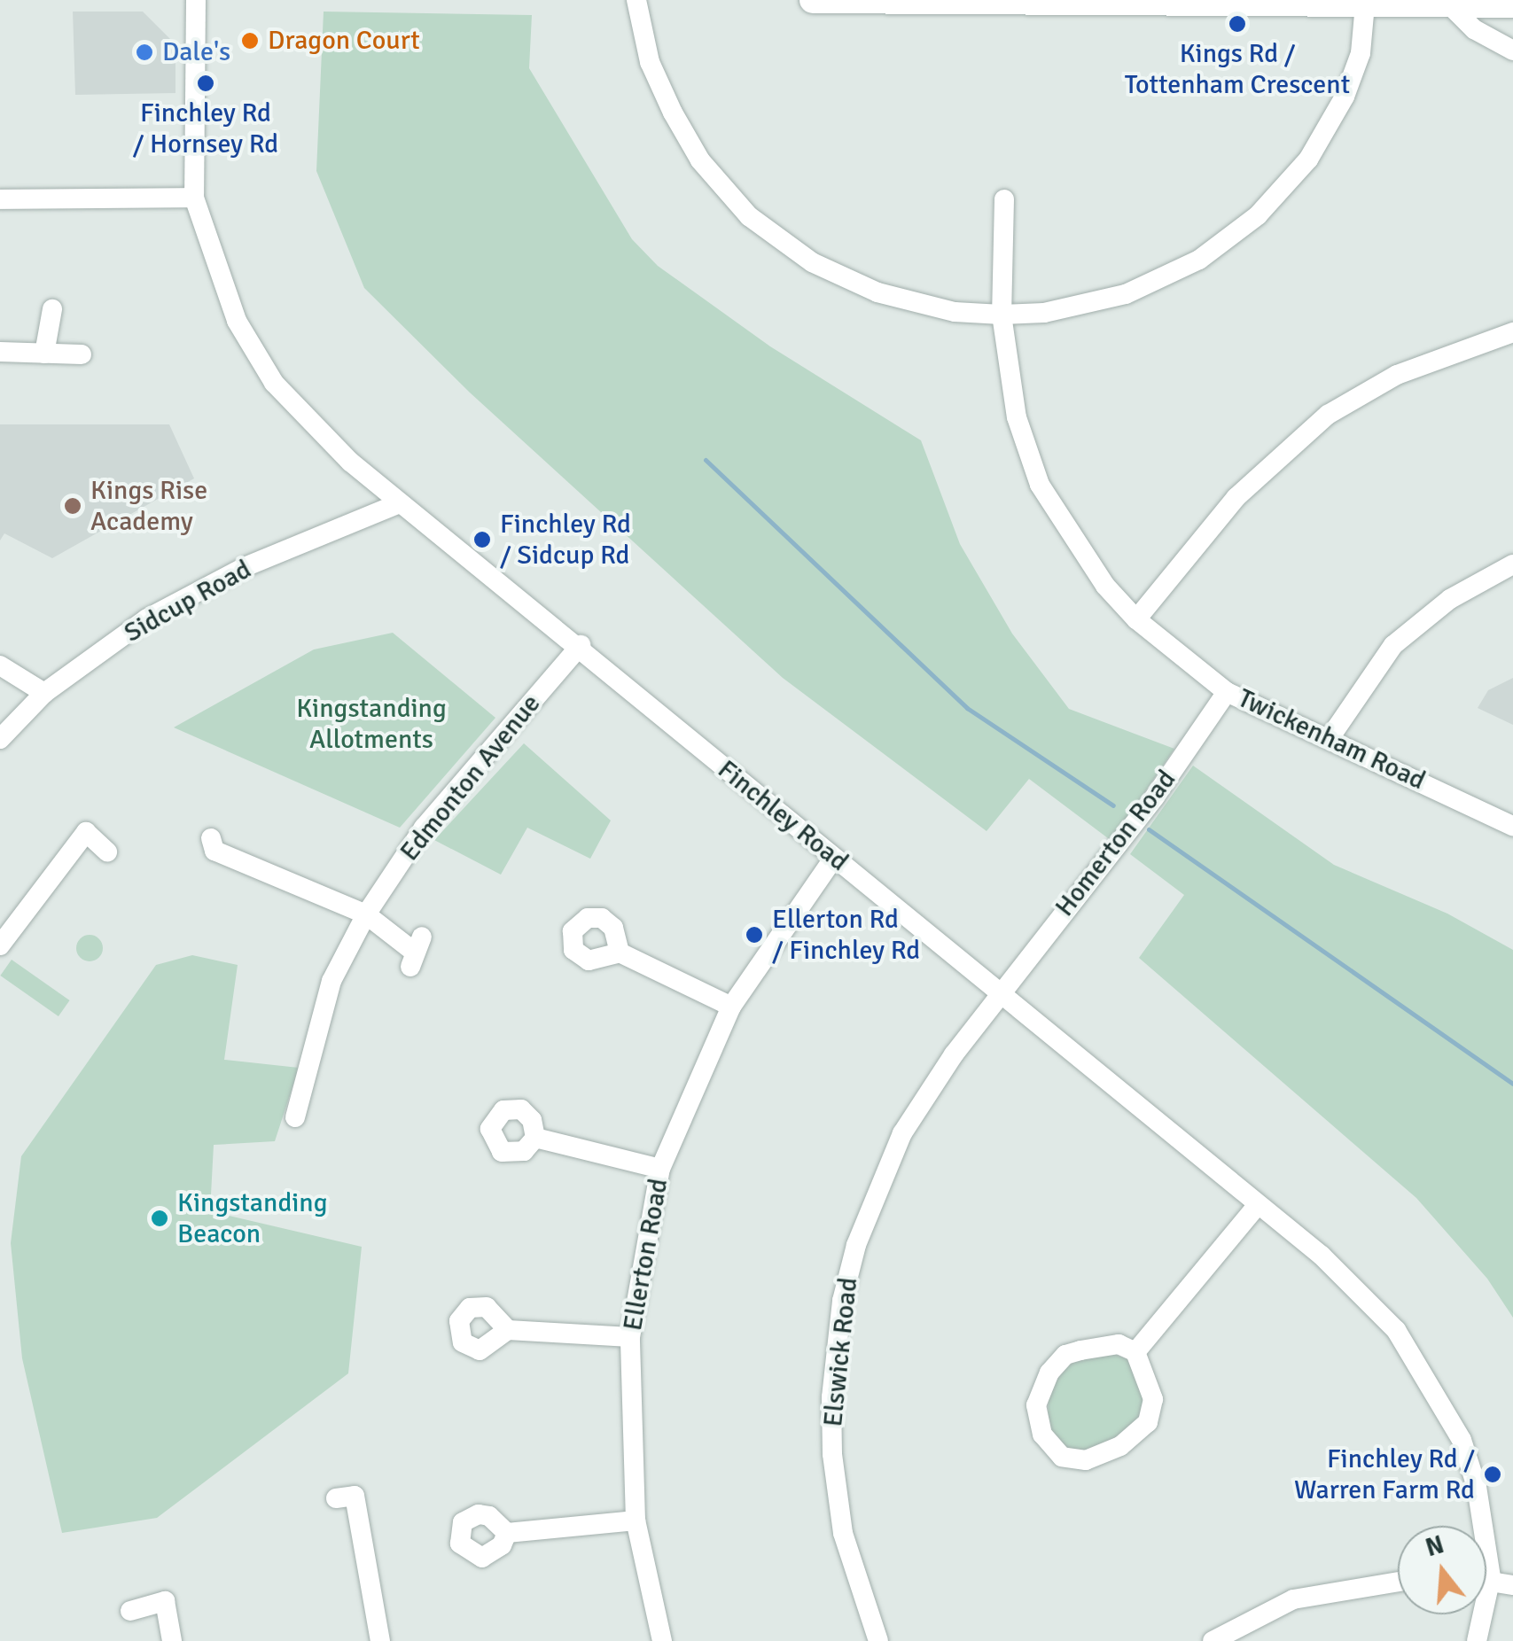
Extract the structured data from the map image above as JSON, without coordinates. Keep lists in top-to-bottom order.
{
  "streets": {
    "street": [
      "Sidcup Road",
      "Twickenham Road",
      "Edmonton Avenue",
      "Finchley Road",
      "Homerton Road",
      "Ellerton Road",
      "Elswick Road"
    ]
  },
  "crossings": [
    ["Sidcup Road", "Finchley Road"],
    ["Twickenham Road", "Homerton Road"],
    ["Edmonton Avenue", "Finchley Road"],
    ["Finchley Road", "Homerton Road"],
    ["Finchley Road", "Ellerton Road"],
    ["Finchley Road", "Elswick Road"],
    ["Homerton Road", "Elswick Road"]
  ],
  "parks": ["Kingstanding Allotments"],
  "places": [
    "Kings Rd / Tottenham Crescent",
    "Dragon Court",
    "Dale's",
    "Finchley Rd / Hornsey Rd",
    "Kings Rise Academy",
    "Finchley Rd / Sidcup Rd",
    "Ellerton Rd / Finchley Rd",
    "Kingstanding Beacon",
    "Finchley Rd / Warren Farm Rd"
  ],
  "north": "top"
}
